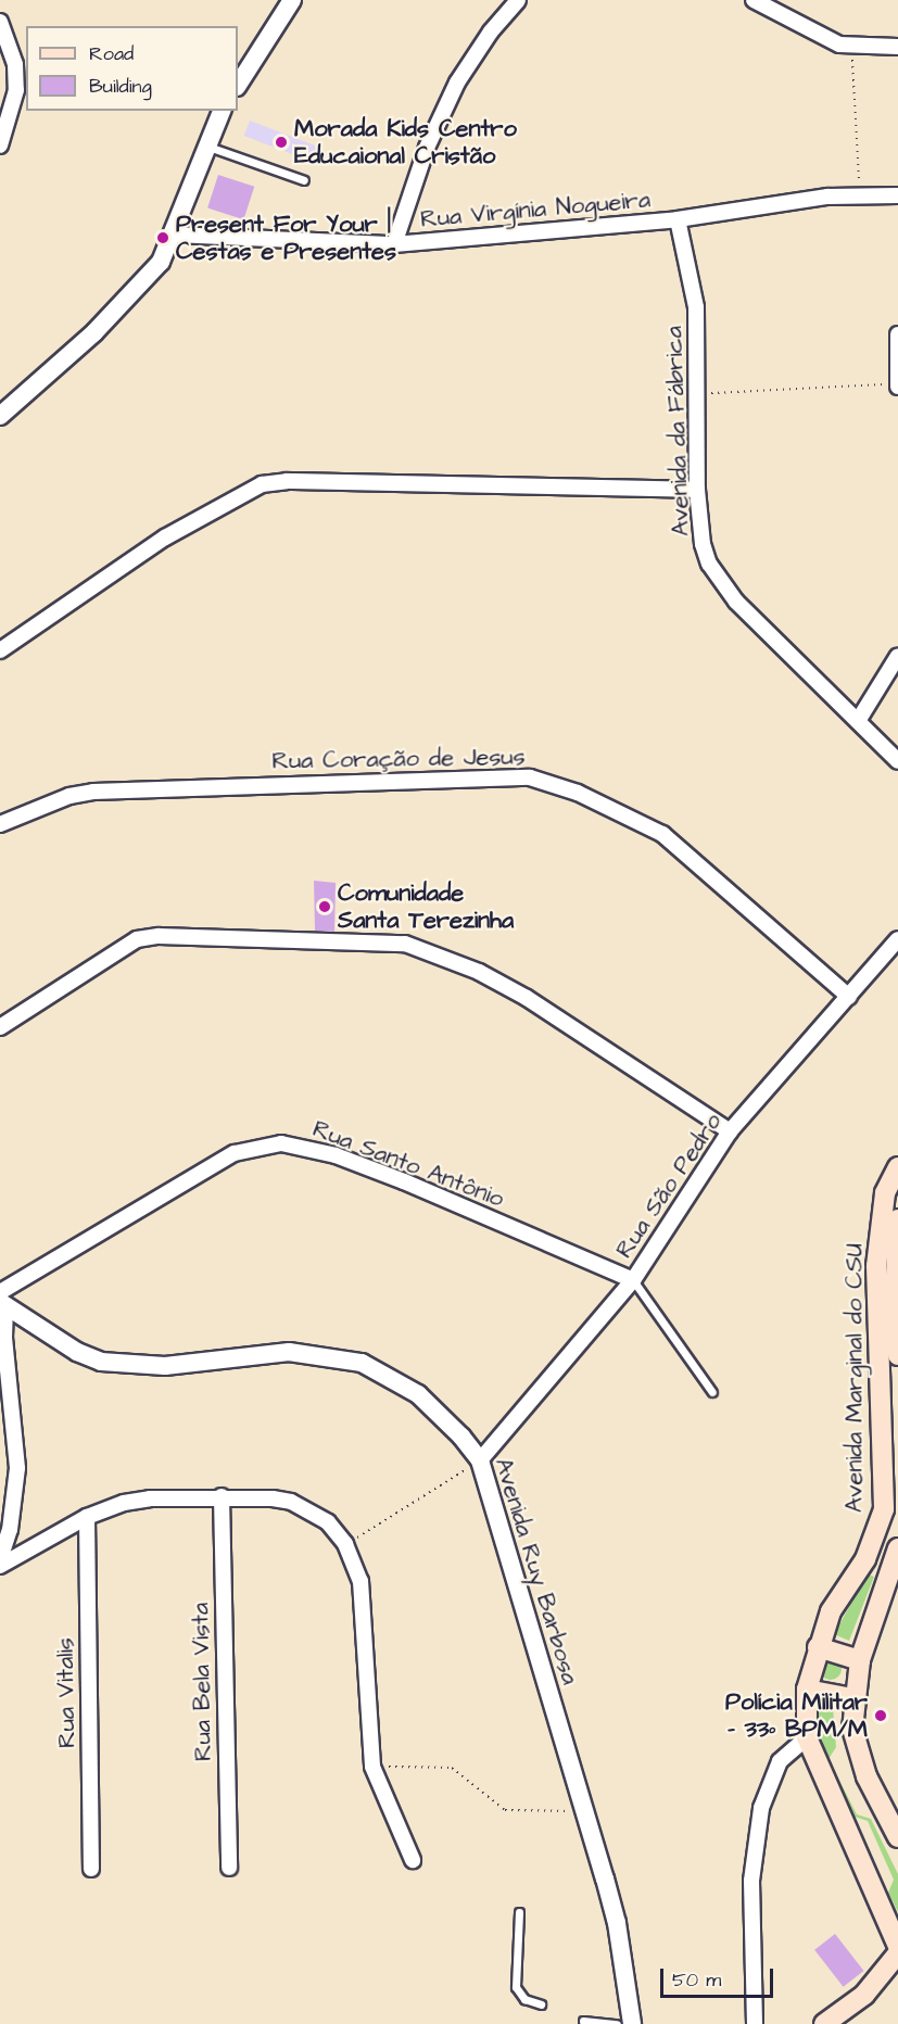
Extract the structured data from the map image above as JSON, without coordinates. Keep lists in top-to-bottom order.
{
  "streets": {
    "main road": ["Avenida Marginal do CSU"],
    "street": [
      "Rua Virgínia Nogueira",
      "Avenida da Fábrica",
      "Rua Coração de Jesus",
      "Rua Santo Antônio",
      "Rua São Pedro",
      "Avenida Ruy Barbosa",
      "Rua Bela Vista",
      "Rua Vitalis"
    ]
  },
  "crossings": [
    ["Rua Virgínia Nogueira", "Avenida da Fábrica"],
    ["Rua Coração de Jesus", "Rua São Pedro"],
    ["Rua Santo Antônio", "Rua São Pedro"],
    ["Rua Santo Antônio", "Avenida Ruy Barbosa"],
    ["Rua São Pedro", "Avenida Ruy Barbosa"]
  ],
  "places": [
    "Morada Kids Centro Educaional Cristão",
    "Present For Your | Cestas e Presentes",
    "Comunidade Santa Terezinha",
    "Polícia Militar - 33º BPM/M"
  ],
  "legend": ["Road", "Building"],
  "scale_bar": "50 m"
}
